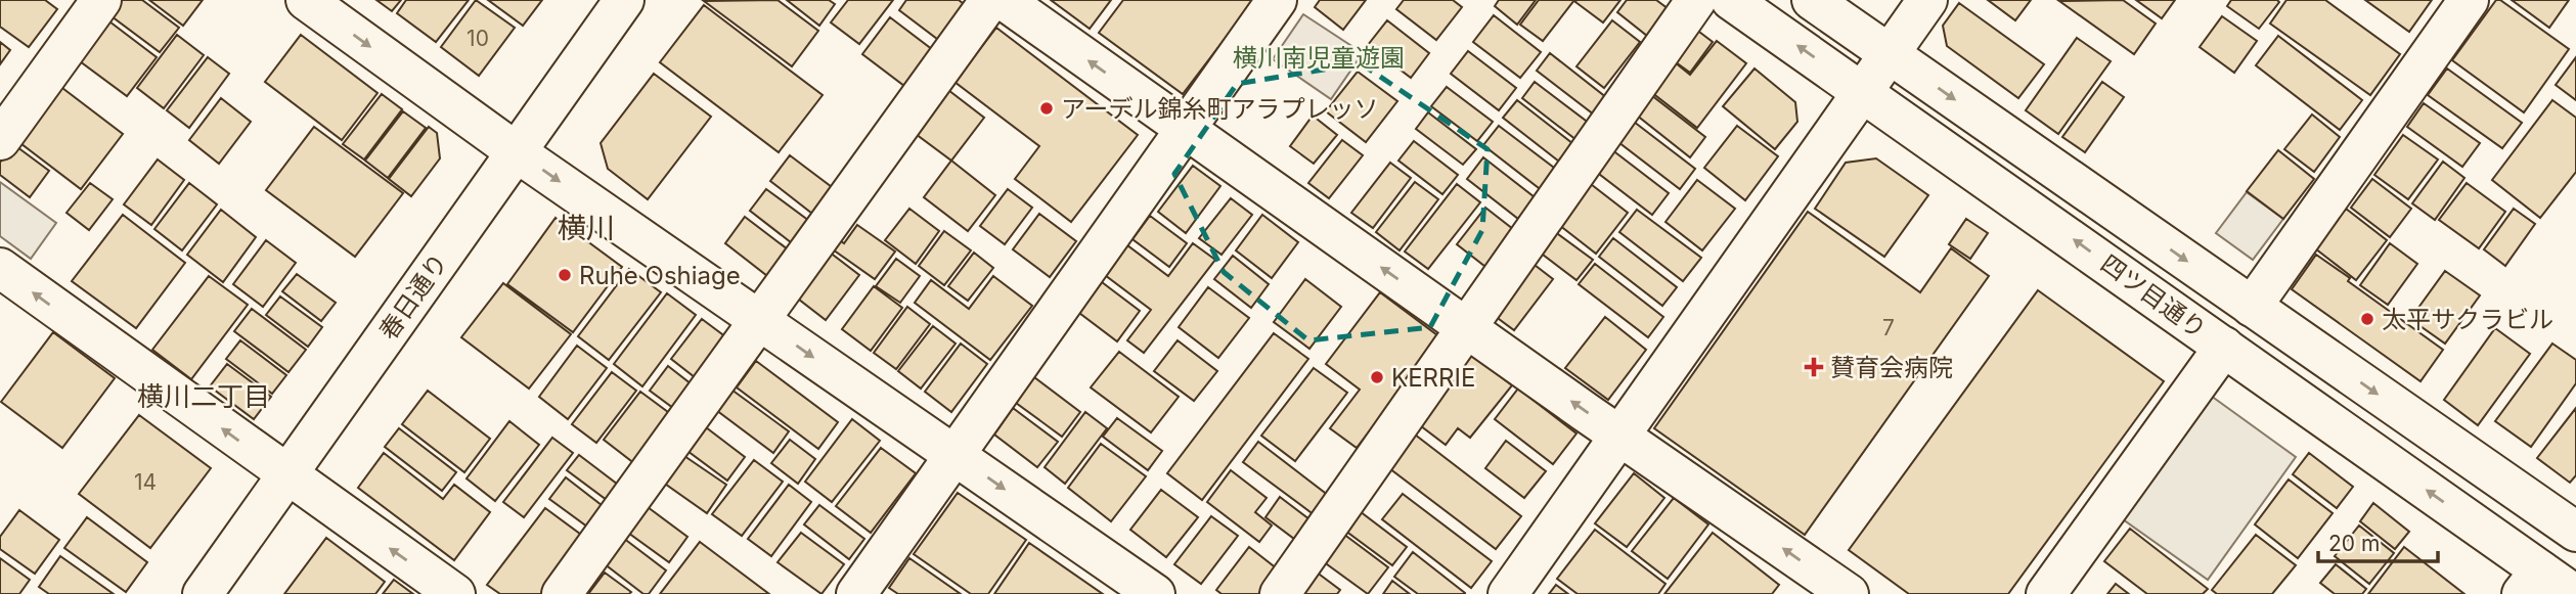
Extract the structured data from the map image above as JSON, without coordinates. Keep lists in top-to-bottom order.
{
  "streets": {
    "street": ["春日通り", "四ツ目通り"]
  },
  "districts": ["横川", "横川二丁目"],
  "parks": ["横川南児童遊園"],
  "places": {
    "other": [
      "アーデル錦糸町アラプレッソ",
      "Ruhe Oshiage",
      "太平サクラビル",
      "KERRIE"
    ],
    "health": ["賛育会病院"]
  },
  "house_numbers": ["10", "7", "14"],
  "scale_bar": "20 m"
}
